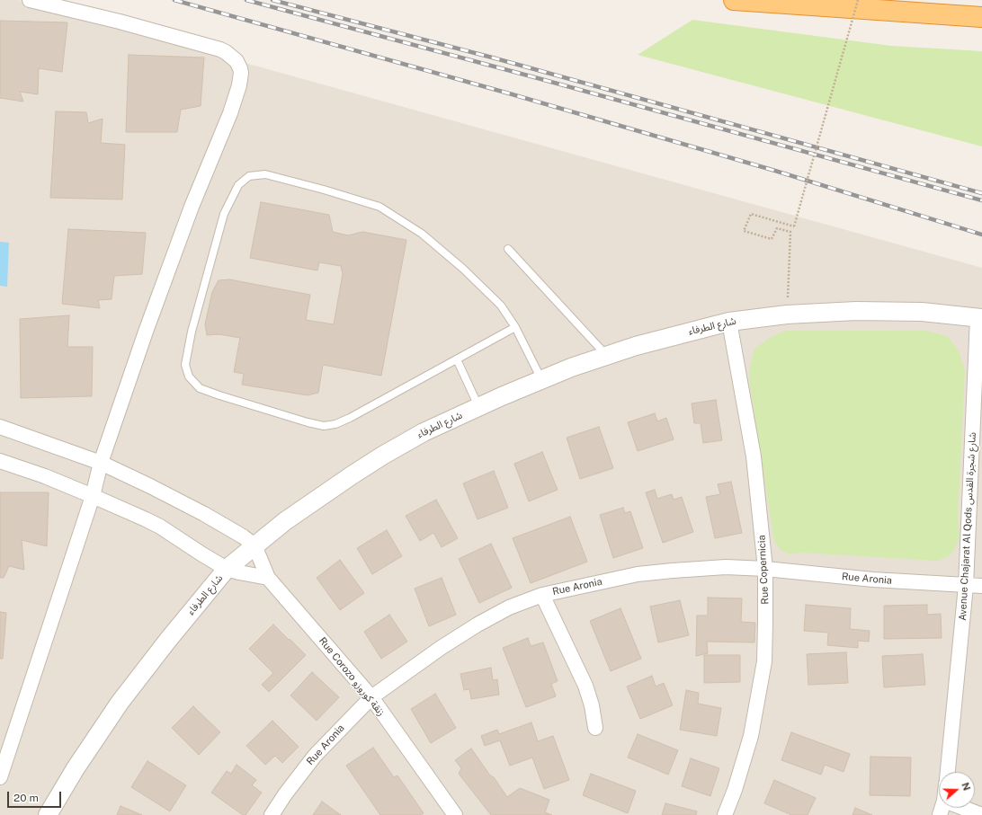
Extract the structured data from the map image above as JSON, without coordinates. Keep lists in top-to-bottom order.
{
  "streets": {
    "street": [
      "شارع الطرفاء",
      "Avenue Chajarat Al Qods شارع شجرة القدس",
      "Rue Copernicia",
      "Rue Aronia",
      "Rue Corozo زنقة كوروزو"
    ]
  },
  "crossings": [
    ["شارع الطرفاء", "Avenue Chajarat Al Qods شارع شجرة القدس"],
    ["شارع الطرفاء", "Rue Copernicia"],
    ["Avenue Chajarat Al Qods شارع شجرة القدس", "Rue Aronia"],
    ["Rue Copernicia", "Rue Aronia"],
    ["Rue Aronia", "Rue Corozo زنقة كوروزو"]
  ],
  "scale_bar": "20 m",
  "north": "right"
}
